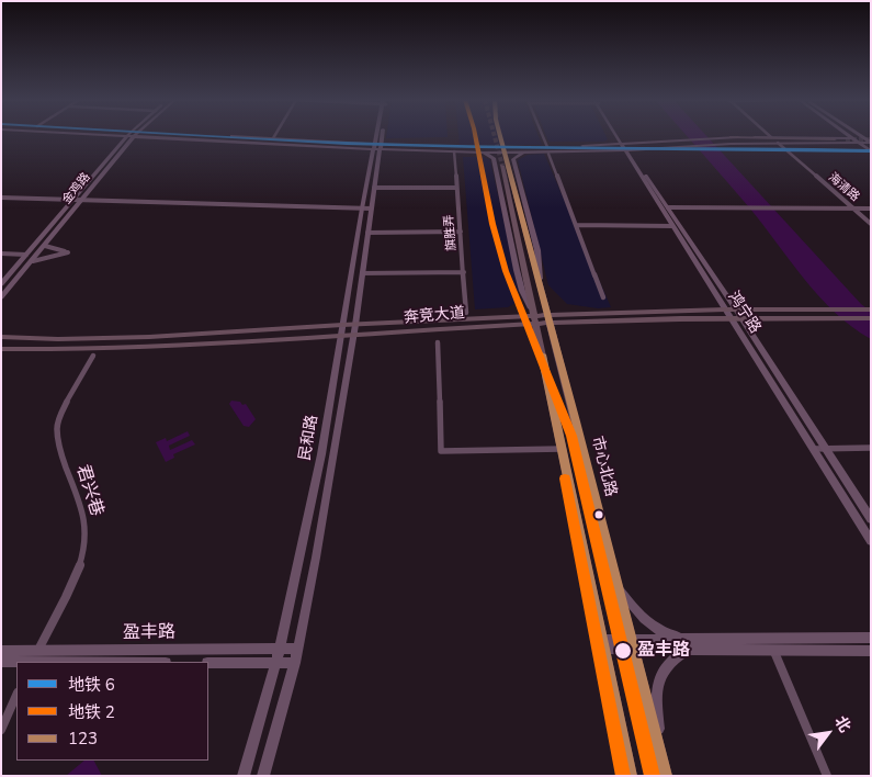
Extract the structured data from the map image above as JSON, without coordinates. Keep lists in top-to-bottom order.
{
  "streets": {
    "main road": [
      "金鸡路",
      "鸿宁路",
      "奔竞大道",
      "民和路",
      "市心北路",
      "盈丰路"
    ],
    "street": ["海清路", "旗胜弄", "君兴巷"]
  },
  "crossings": [
    ["鸿宁路", "奔竞大道"],
    ["奔竞大道", "民和路"],
    ["奔竞大道", "市心北路"],
    ["民和路", "盈丰路"],
    ["君兴巷", "盈丰路"]
  ],
  "places": ["盈丰路"],
  "lines": ["metro line 6", "metro line 2", "transit line 123"],
  "legend": ["地铁 6", "地铁 2", "123"],
  "north": "top right"
}
